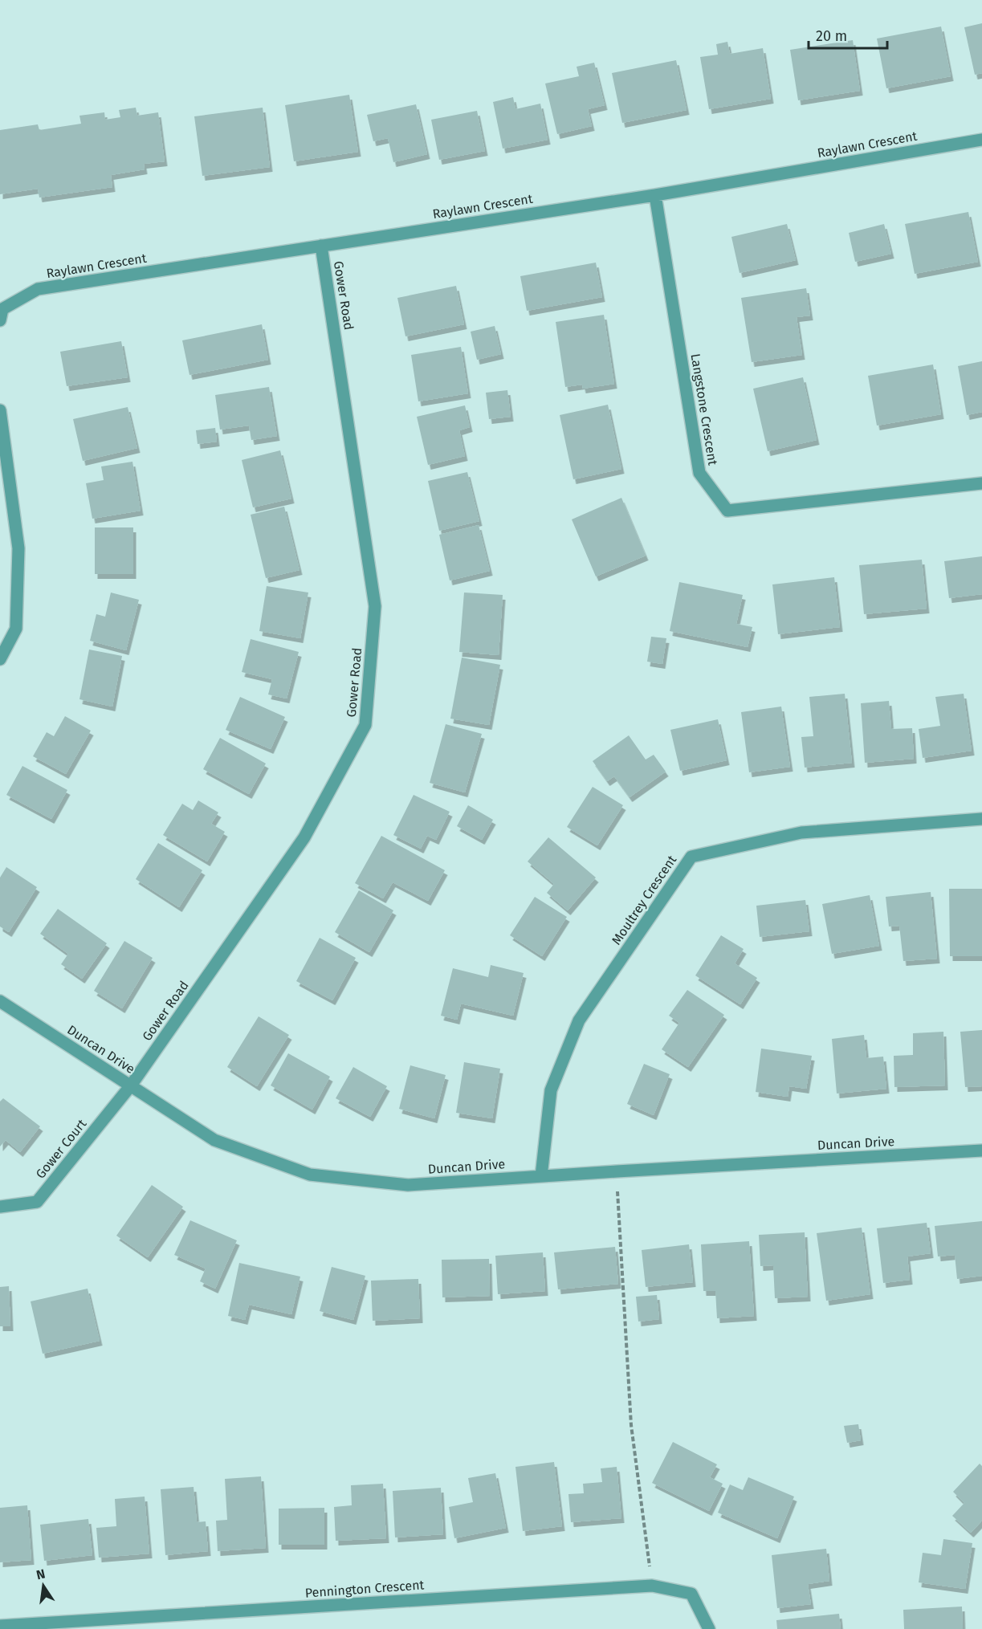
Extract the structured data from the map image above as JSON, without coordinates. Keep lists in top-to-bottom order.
{
  "streets": {
    "street": [
      "Raylawn Crescent",
      "Gower Road",
      "Langstone Crescent",
      "Moultrey Crescent",
      "Duncan Drive",
      "Gower Court",
      "Pennington Crescent"
    ]
  },
  "crossings": [
    ["Raylawn Crescent", "Gower Road"],
    ["Raylawn Crescent", "Langstone Crescent"],
    ["Gower Road", "Duncan Drive"],
    ["Gower Road", "Gower Court"],
    ["Moultrey Crescent", "Duncan Drive"],
    ["Duncan Drive", "Gower Court"]
  ],
  "scale_bar": "20 m",
  "north": "top"
}
